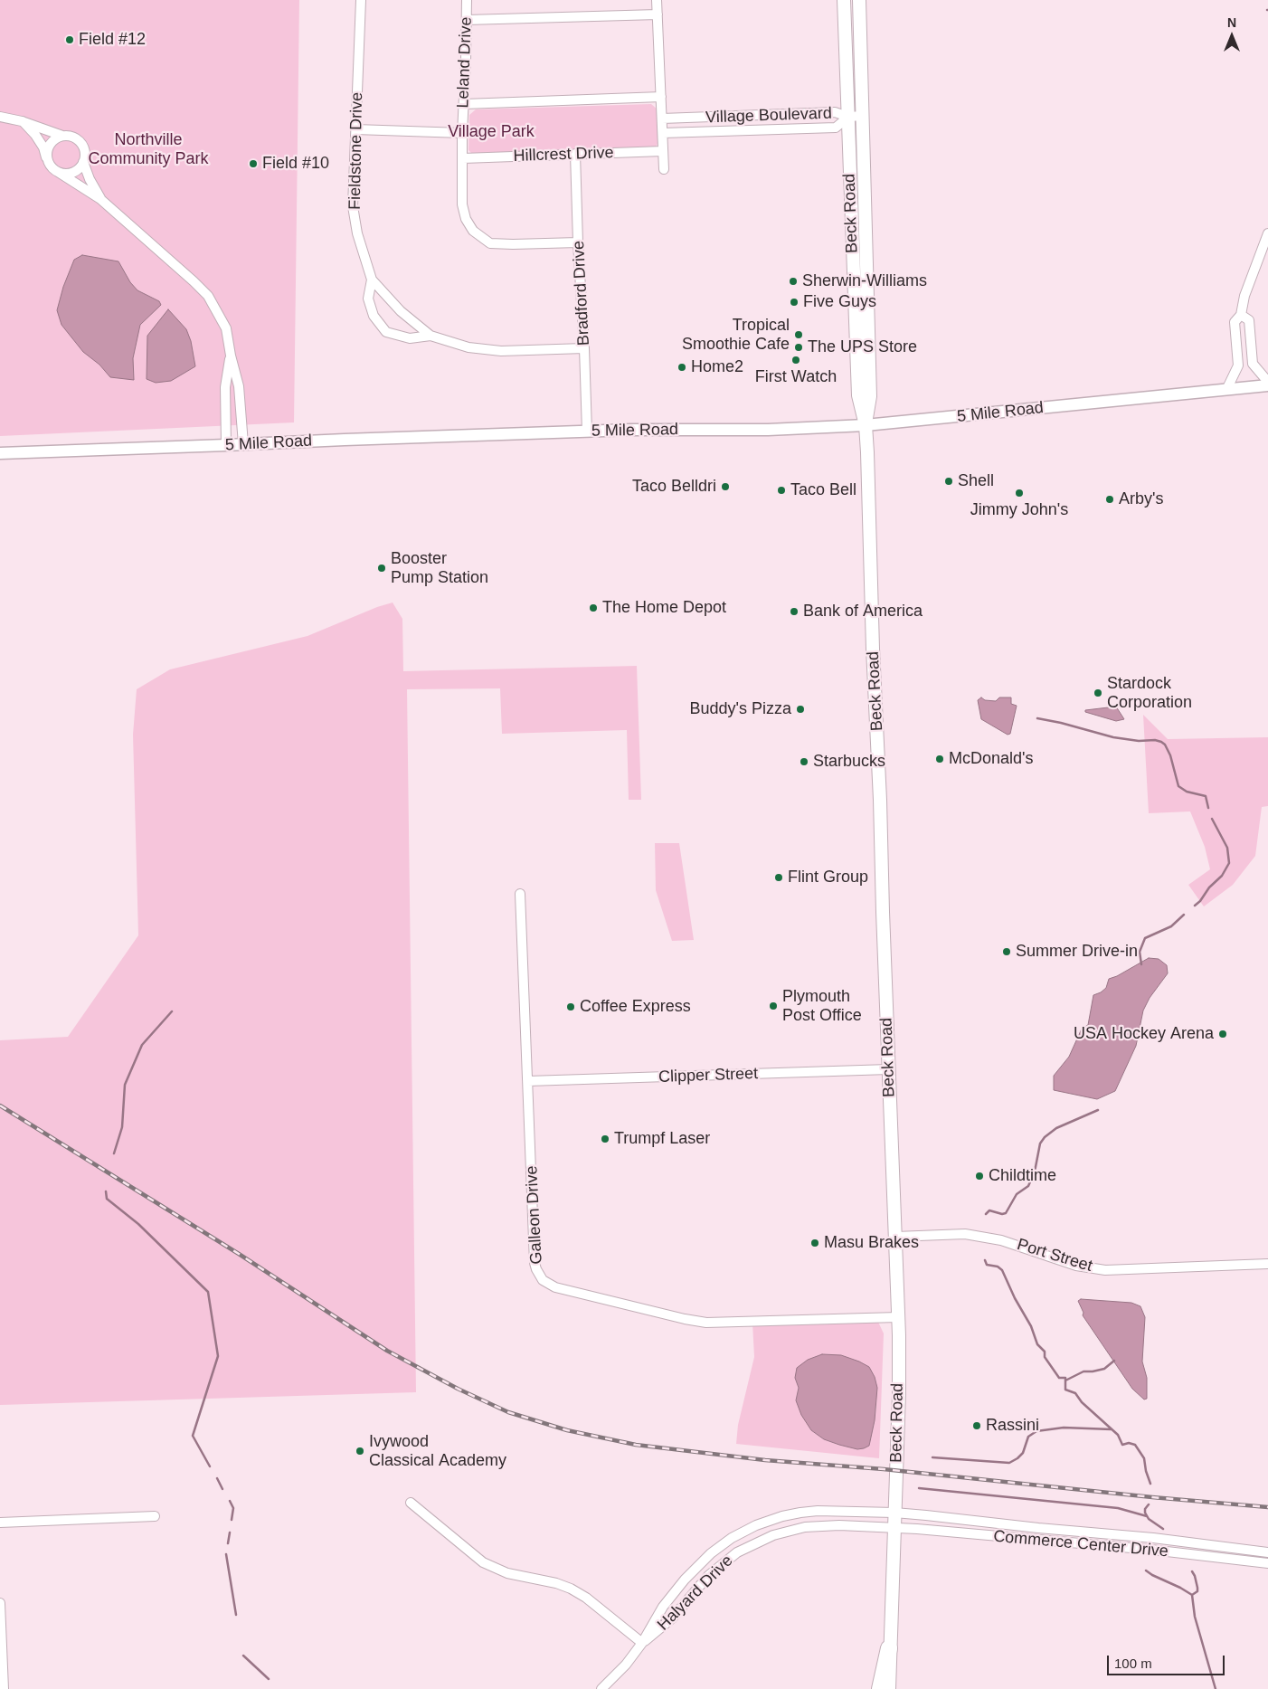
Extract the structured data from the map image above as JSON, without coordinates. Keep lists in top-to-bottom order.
{
  "streets": {
    "main road": ["Beck Road"],
    "street": [
      "Leland Drive",
      "Village Boulevard",
      "Fieldstone Drive",
      "Hillcrest Drive",
      "Bradford Drive",
      "5 Mile Road",
      "Clipper Street",
      "Galleon Drive",
      "Port Street",
      "Commerce Center Drive",
      "Halyard Drive"
    ]
  },
  "crossings": [
    ["Leland Drive", "Hillcrest Drive"],
    ["Leland Drive", "Bradford Drive"],
    ["Village Boulevard", "Beck Road"],
    ["Fieldstone Drive", "Bradford Drive"],
    ["Hillcrest Drive", "Bradford Drive"],
    ["Beck Road", "5 Mile Road"],
    ["Beck Road", "Clipper Street"],
    ["Beck Road", "Galleon Drive"],
    ["Beck Road", "Port Street"],
    ["Beck Road", "Commerce Center Drive"],
    ["Beck Road", "Halyard Drive"],
    ["Bradford Drive", "5 Mile Road"],
    ["Clipper Street", "Galleon Drive"],
    ["Commerce Center Drive", "Halyard Drive"]
  ],
  "parks": ["Village Park", "Northville Community Park"],
  "places": [
    "Field #12",
    "Field #10",
    "Sherwin-Williams",
    "Five Guys",
    "Tropical Smoothie Cafe",
    "The UPS Store",
    "First Watch",
    "Home2",
    "Shell",
    "Taco Belldri",
    "Taco Bell",
    "Jimmy John's",
    "Arby's",
    "Booster Pump Station",
    "The Home Depot",
    "Bank of America",
    "Stardock Corporation",
    "Buddy's Pizza",
    "McDonald's",
    "Starbucks",
    "Flint Group",
    "Summer Drive-in",
    "Plymouth Post Office",
    "Coffee Express",
    "USA Hockey Arena",
    "Trumpf Laser",
    "Childtime",
    "Masu Brakes",
    "Rassini",
    "Ivywood Classical Academy"
  ],
  "scale_bar": "100 m",
  "north": "top"
}
